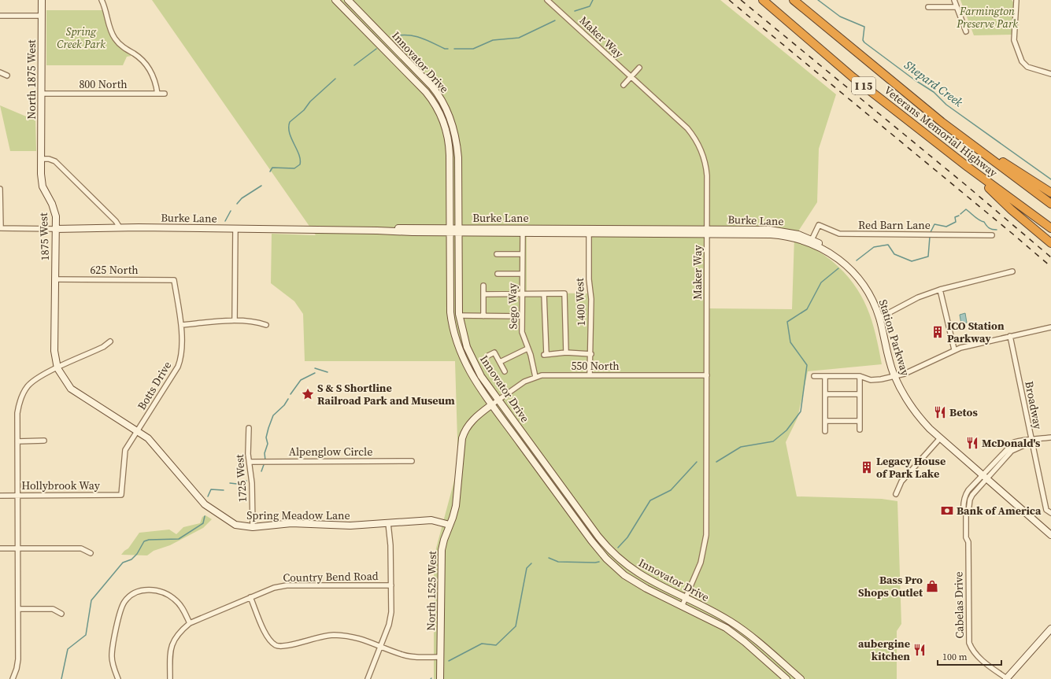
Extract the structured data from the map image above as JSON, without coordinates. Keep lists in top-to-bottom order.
{
  "streets": {
    "highway": ["I 15", "Veterans Memorial Highway"],
    "street": [
      "Maker Way",
      "Innovator Drive",
      "North 1875 West",
      "800 North",
      "Burke Lane",
      "Red Barn Lane",
      "1875 West",
      "625 North",
      "1400 West",
      "Sego Way",
      "Station Parkway",
      "550 North",
      "Botts Drive",
      "Broadway",
      "Alpenglow Circle",
      "1725 West",
      "Hollybrook Way",
      "Spring Meadow Lane",
      "Country Bend Road",
      "North 1525 West",
      "Cabelas Drive"
    ]
  },
  "crossings": [
    ["Maker Way", "Innovator Drive"],
    ["Maker Way", "Burke Lane"],
    ["Maker Way", "550 North"],
    ["Innovator Drive", "Burke Lane"],
    ["Innovator Drive", "550 North"],
    ["Innovator Drive", "North 1525 West"],
    ["North 1875 West", "800 North"],
    ["North 1875 West", "1875 West"],
    ["Burke Lane", "Red Barn Lane"],
    ["Burke Lane", "1875 West"],
    ["Burke Lane", "1400 West"],
    ["Burke Lane", "Sego Way"],
    ["Burke Lane", "Station Parkway"],
    ["1875 West", "625 North"],
    ["1875 West", "Spring Meadow Lane"],
    ["625 North", "Botts Drive"],
    ["1400 West", "550 North"],
    ["Sego Way", "550 North"],
    ["Station Parkway", "Cabelas Drive"],
    ["550 North", "North 1525 West"],
    ["Botts Drive", "Hollybrook Way"],
    ["Botts Drive", "Spring Meadow Lane"],
    ["Broadway", "Cabelas Drive"],
    ["Alpenglow Circle", "1725 West"],
    ["1725 West", "Spring Meadow Lane"],
    ["Spring Meadow Lane", "North 1525 West"]
  ],
  "water": ["Shepard Creek"],
  "parks": ["Farmington Preserve Park", "Spring Creek Park"],
  "places": {
    "building": ["ICO Station Parkway", "Legacy House of Park Lake"],
    "place": ["S & S Shortline Railroad Park and Museum"],
    "restaurant": ["Betos", "McDonald's", "aubergine kitchen"],
    "bank": ["Bank of America"],
    "shop": ["Bass Pro Shops Outlet"]
  },
  "scale_bar": "100 m"
}
